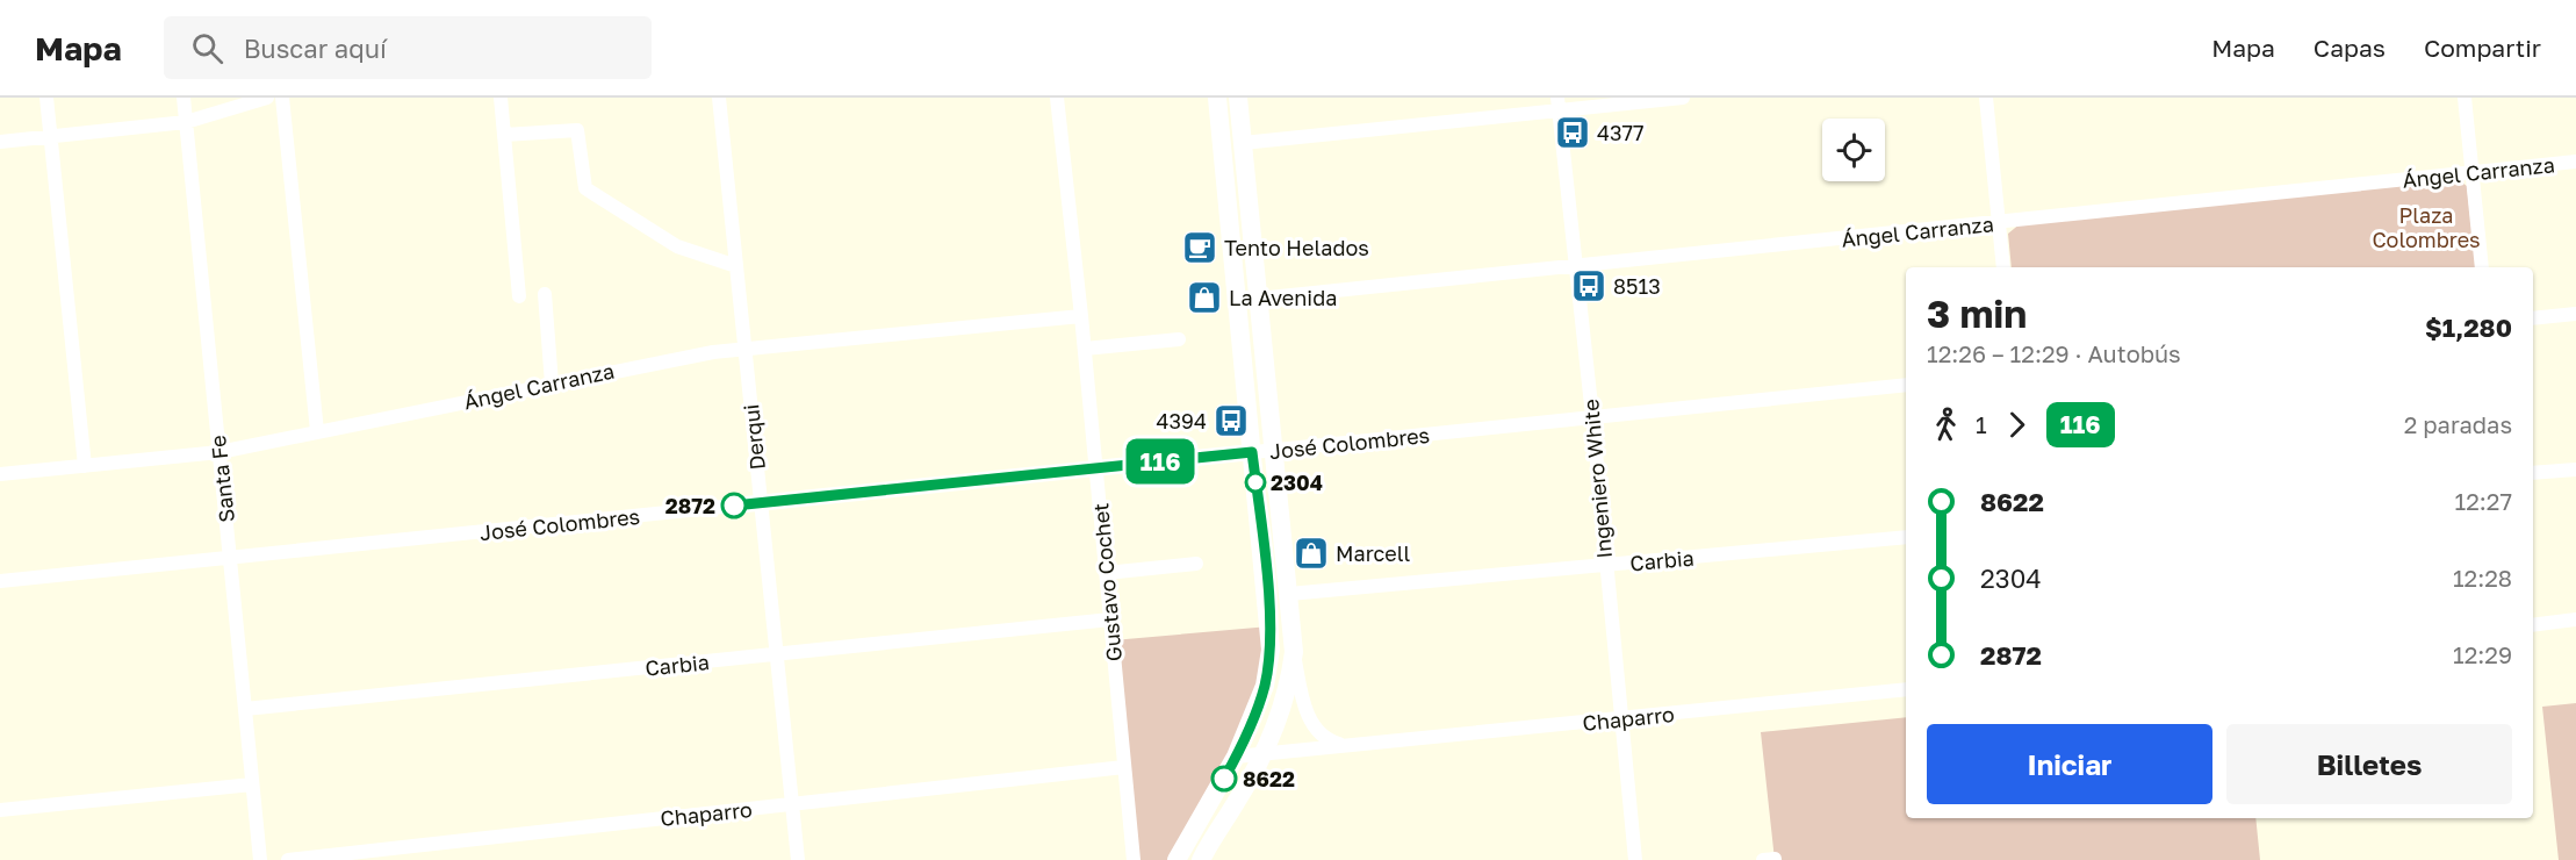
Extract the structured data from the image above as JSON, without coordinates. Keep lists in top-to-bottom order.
{
  "streets": {
    "street": [
      "Ángel Carranza",
      "Derqui",
      "José Colombres",
      "Santa Fe",
      "Ingeniero White",
      "Carbia",
      "Gustavo Cochet",
      "Chaparro"
    ]
  },
  "crossings": [
    ["Ángel Carranza", "Derqui"],
    ["Ángel Carranza", "Santa Fe"],
    ["Ángel Carranza", "Ingeniero White"],
    ["Ángel Carranza", "Gustavo Cochet"],
    ["Derqui", "José Colombres"],
    ["Derqui", "Carbia"],
    ["Derqui", "Chaparro"],
    ["José Colombres", "Santa Fe"],
    ["José Colombres", "Ingeniero White"],
    ["José Colombres", "Gustavo Cochet"],
    ["Santa Fe", "Carbia"],
    ["Ingeniero White", "Carbia"],
    ["Ingeniero White", "Chaparro"],
    ["Carbia", "Gustavo Cochet"],
    ["Gustavo Cochet", "Chaparro"]
  ],
  "parks": ["Plaza Colombres"],
  "places": {
    "bus stop": ["4377", "8513", "4394"],
    "cafe": ["Tento Helados"],
    "shop": ["La Avenida", "Marcell"],
    "other": ["2304", "2872", "8622"]
  },
  "lines": ["bus line 116"],
  "page": {
    "header": "Mapa",
    "search": "Buscar aquí",
    "nav": ["Mapa", "Capas", "Compartir"],
    "on_map": "116",
    "heading": ["3 min", "12:26 – 12:29 · Autobús", "$1,280"],
    "legs": ["1", "116", "2 paradas"],
    "list": [
      {
        "name": "8622",
        "value": "12:27"
      },
      {
        "name": "2304",
        "value": "12:28"
      },
      {
        "name": "2872",
        "value": "12:29"
      }
    ],
    "buttons": ["Iniciar", "Billetes"]
  }
}
